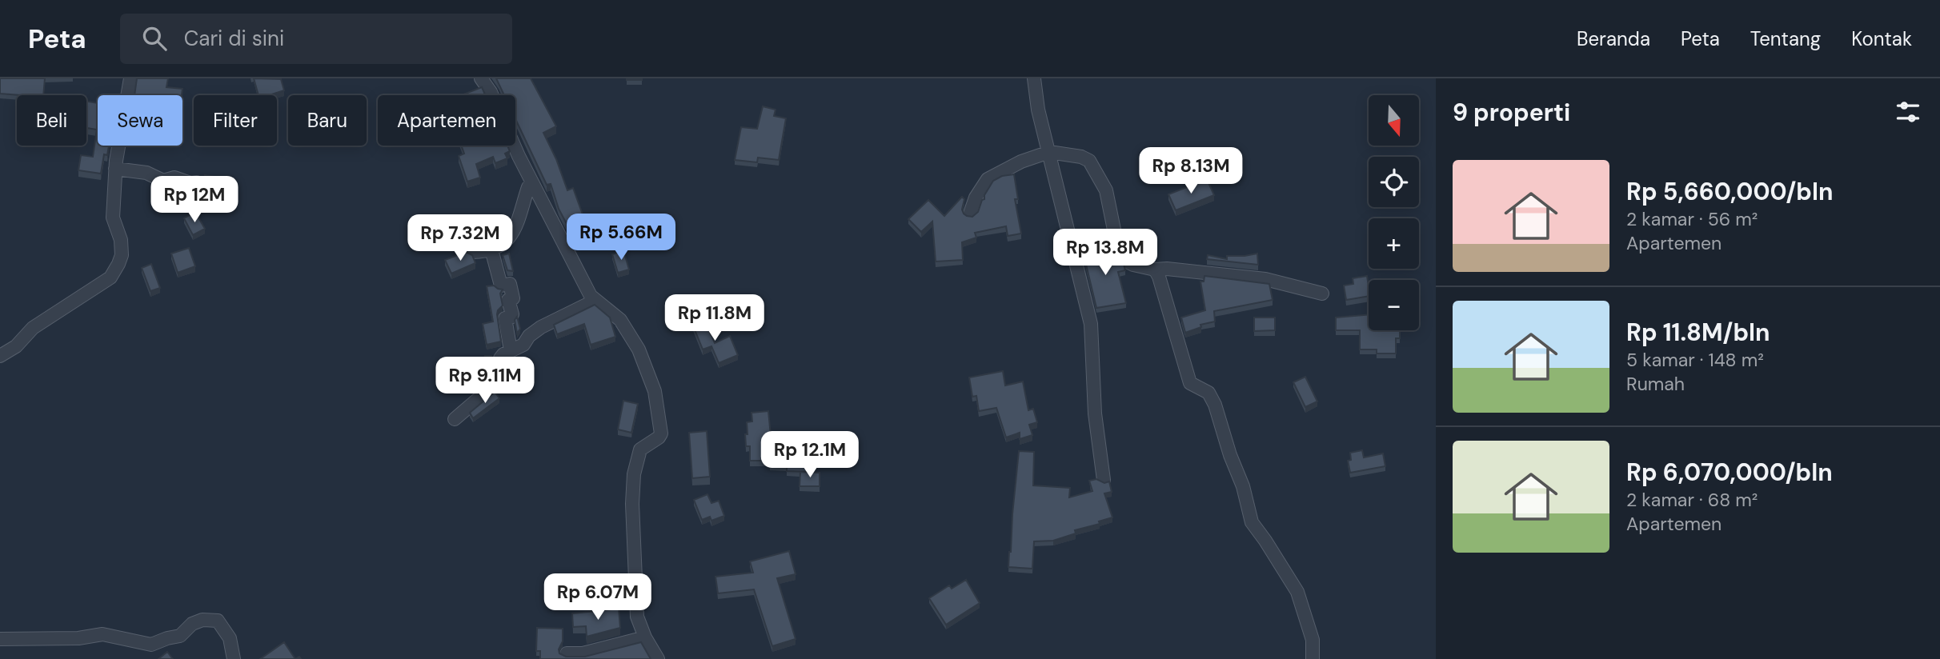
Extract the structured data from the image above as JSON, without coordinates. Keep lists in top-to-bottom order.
{
  "north": "bottom",
  "page": {
    "header": "Peta",
    "search": "Cari di sini",
    "nav": [
      "Beranda",
      "Peta",
      "Tentang",
      "Kontak"
    ],
    "heading": "9 properti",
    "map_buttons": ["+", "−"],
    "chip": [
      "Beli",
      "Sewa",
      "Filter",
      "Baru",
      "Apartemen"
    ],
    "list": [
      {
        "name": "Rp 5,660,000/bln",
        "note": "2 kamar · 56 m² · Apartemen"
      },
      {
        "name": "Rp 11.8M/bln",
        "note": "5 kamar · 148 m² · Rumah"
      },
      {
        "name": "Rp 6,070,000/bln",
        "note": "2 kamar · 68 m² · Apartemen"
      }
    ],
    "price": [
      "Rp 8.13M",
      "Rp 12M",
      "Rp 5.66M",
      "Rp 7.32M",
      "Rp 13.8M",
      "Rp 11.8M",
      "Rp 9.11M",
      "Rp 12.1M",
      "Rp 6.07M"
    ]
  }
}
